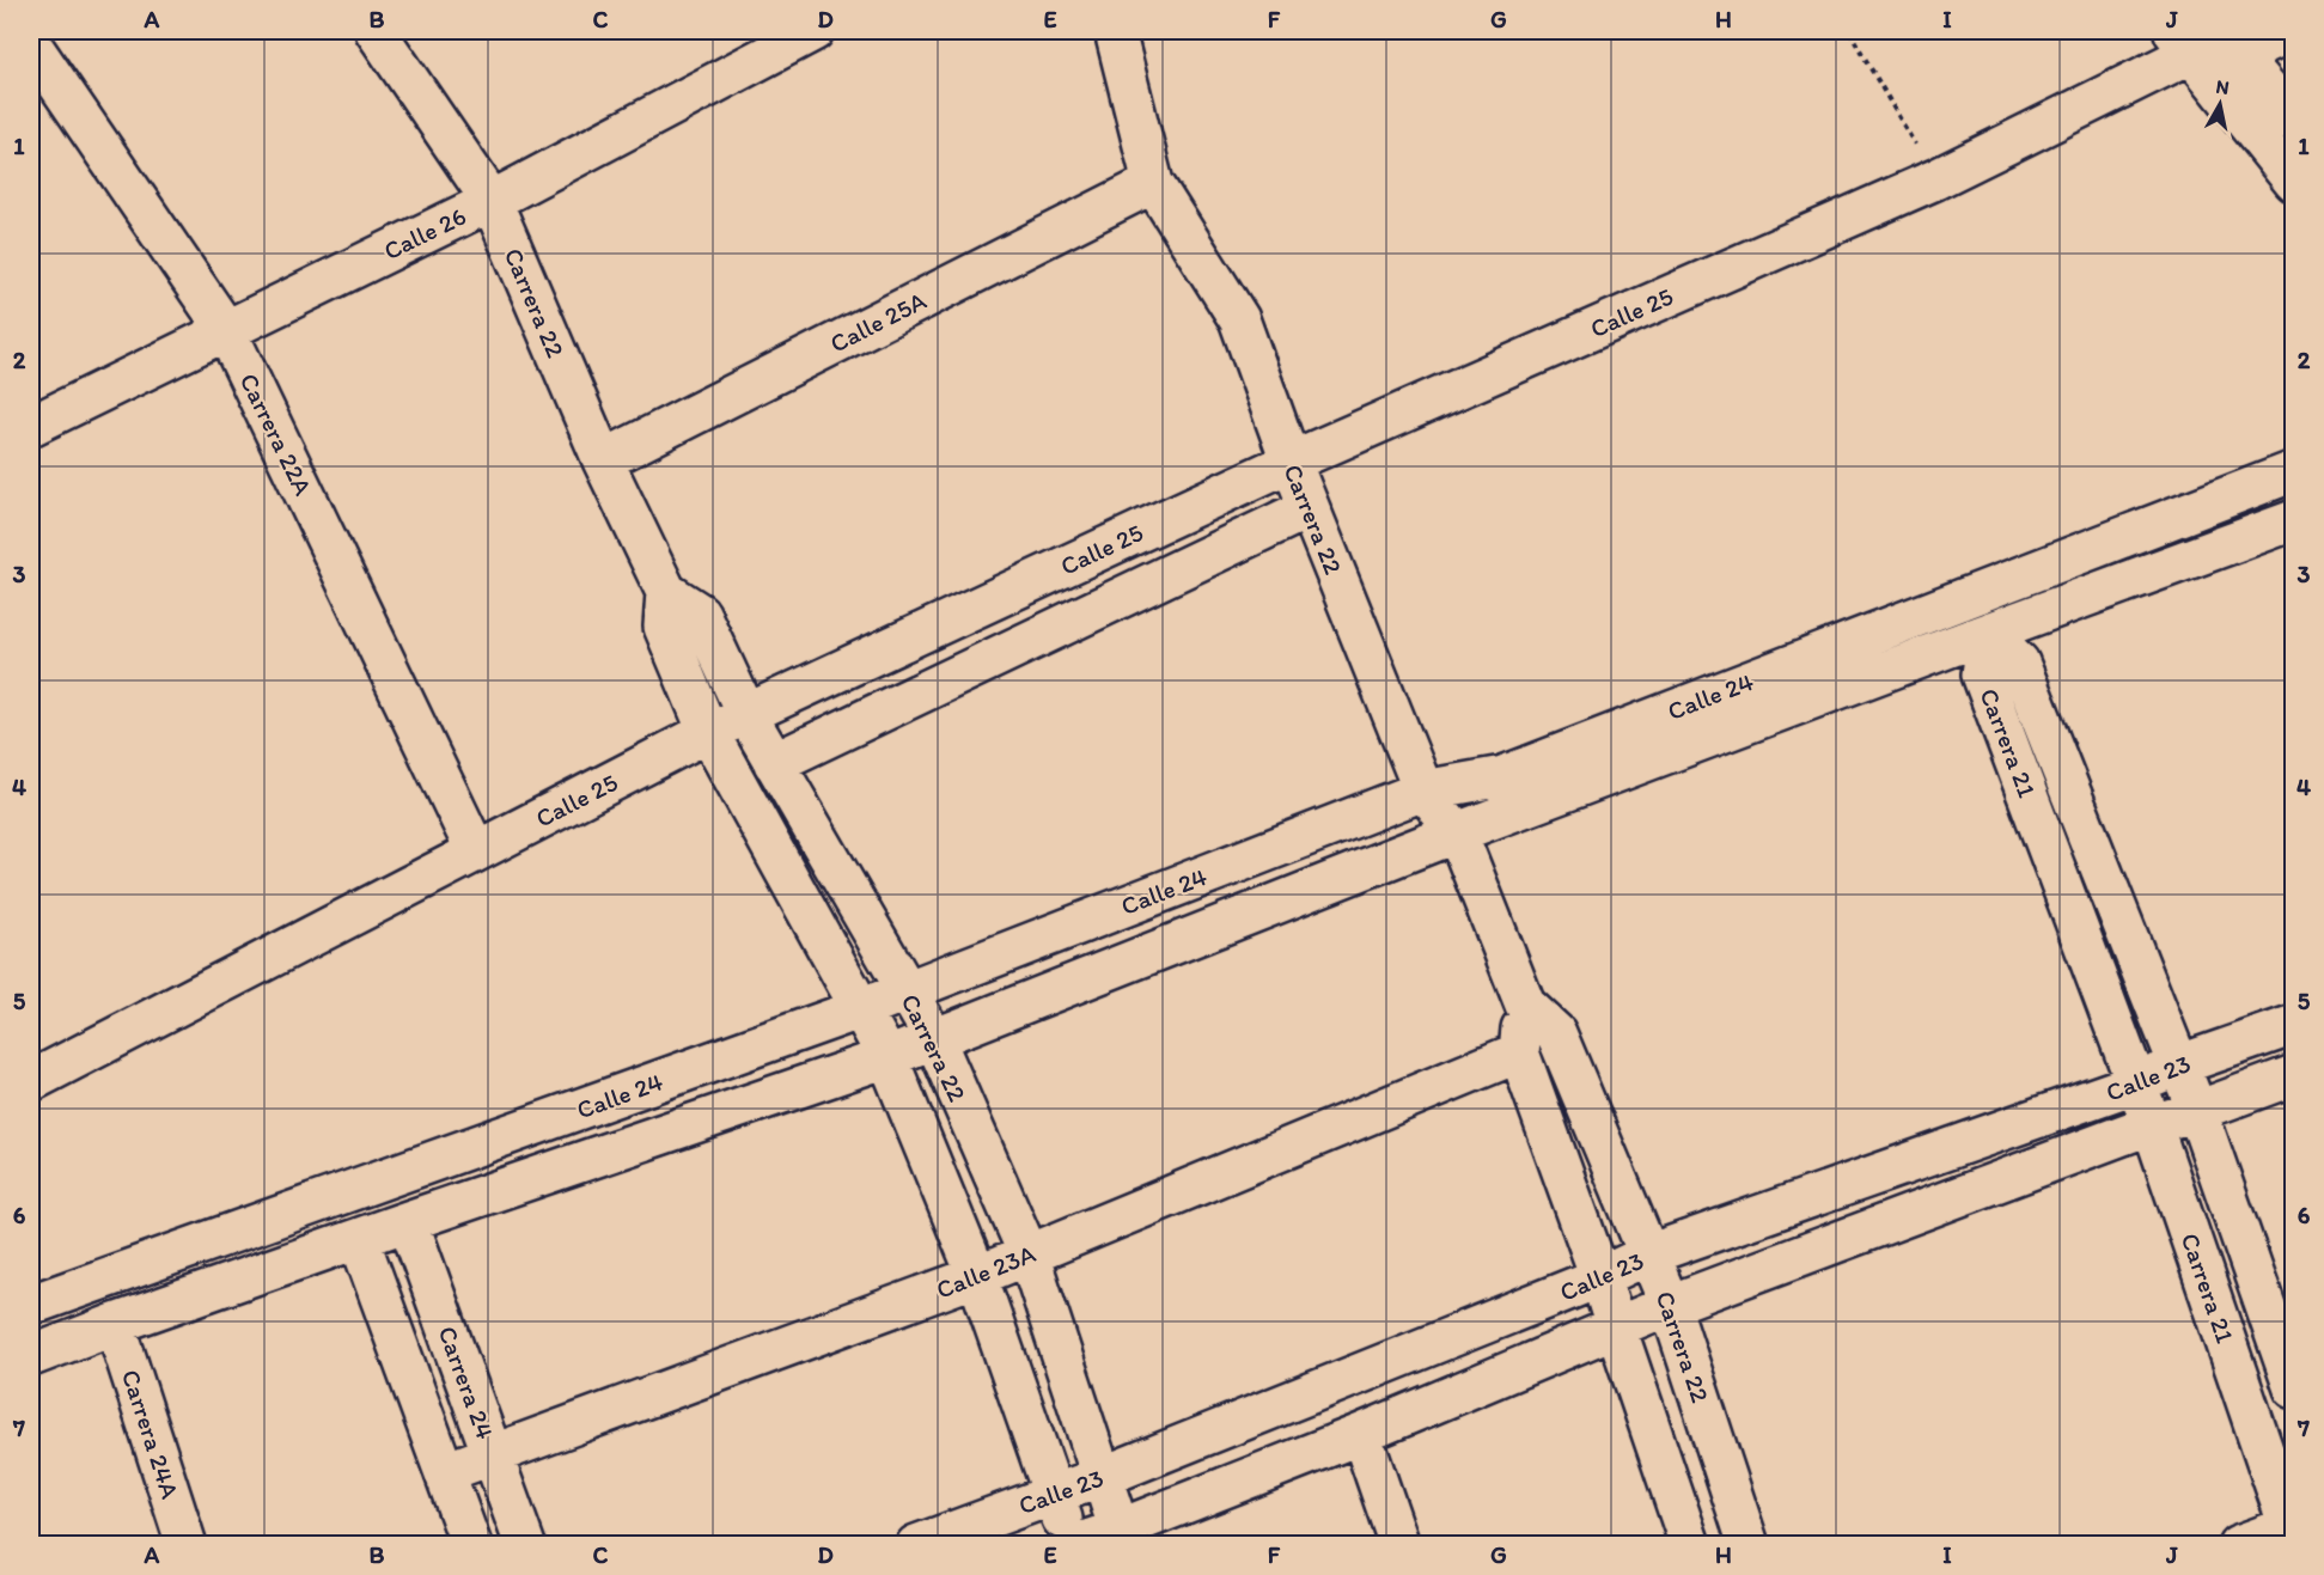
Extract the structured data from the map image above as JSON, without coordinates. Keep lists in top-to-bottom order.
{
  "streets": {
    "street": [
      "Calle 26",
      "Carrera 22",
      "Calle 25",
      "Calle 25A",
      "Carrera 22A",
      "Calle 24",
      "Carrera 21",
      "Calle 23",
      "Calle 23A",
      "Carrera 24",
      "Carrera 24A"
    ]
  },
  "crossings": [
    ["Calle 26", "Carrera 22"],
    ["Calle 26", "Carrera 22A"],
    ["Carrera 22", "Calle 25"],
    ["Carrera 22", "Calle 25A"],
    ["Carrera 22", "Calle 24"],
    ["Carrera 22", "Calle 23"],
    ["Carrera 22", "Calle 23A"],
    ["Calle 25", "Carrera 22A"],
    ["Calle 24", "Carrera 21"],
    ["Calle 24", "Carrera 24"],
    ["Calle 24", "Carrera 24A"],
    ["Carrera 21", "Calle 23"],
    ["Calle 23A", "Carrera 24"]
  ],
  "north": "top",
  "grid": {
    "columns": [
      "A",
      "B",
      "C",
      "D",
      "E",
      "F",
      "G",
      "H",
      "I",
      "J"
    ],
    "rows": [
      "1",
      "2",
      "3",
      "4",
      "5",
      "6",
      "7"
    ]
  }
}
